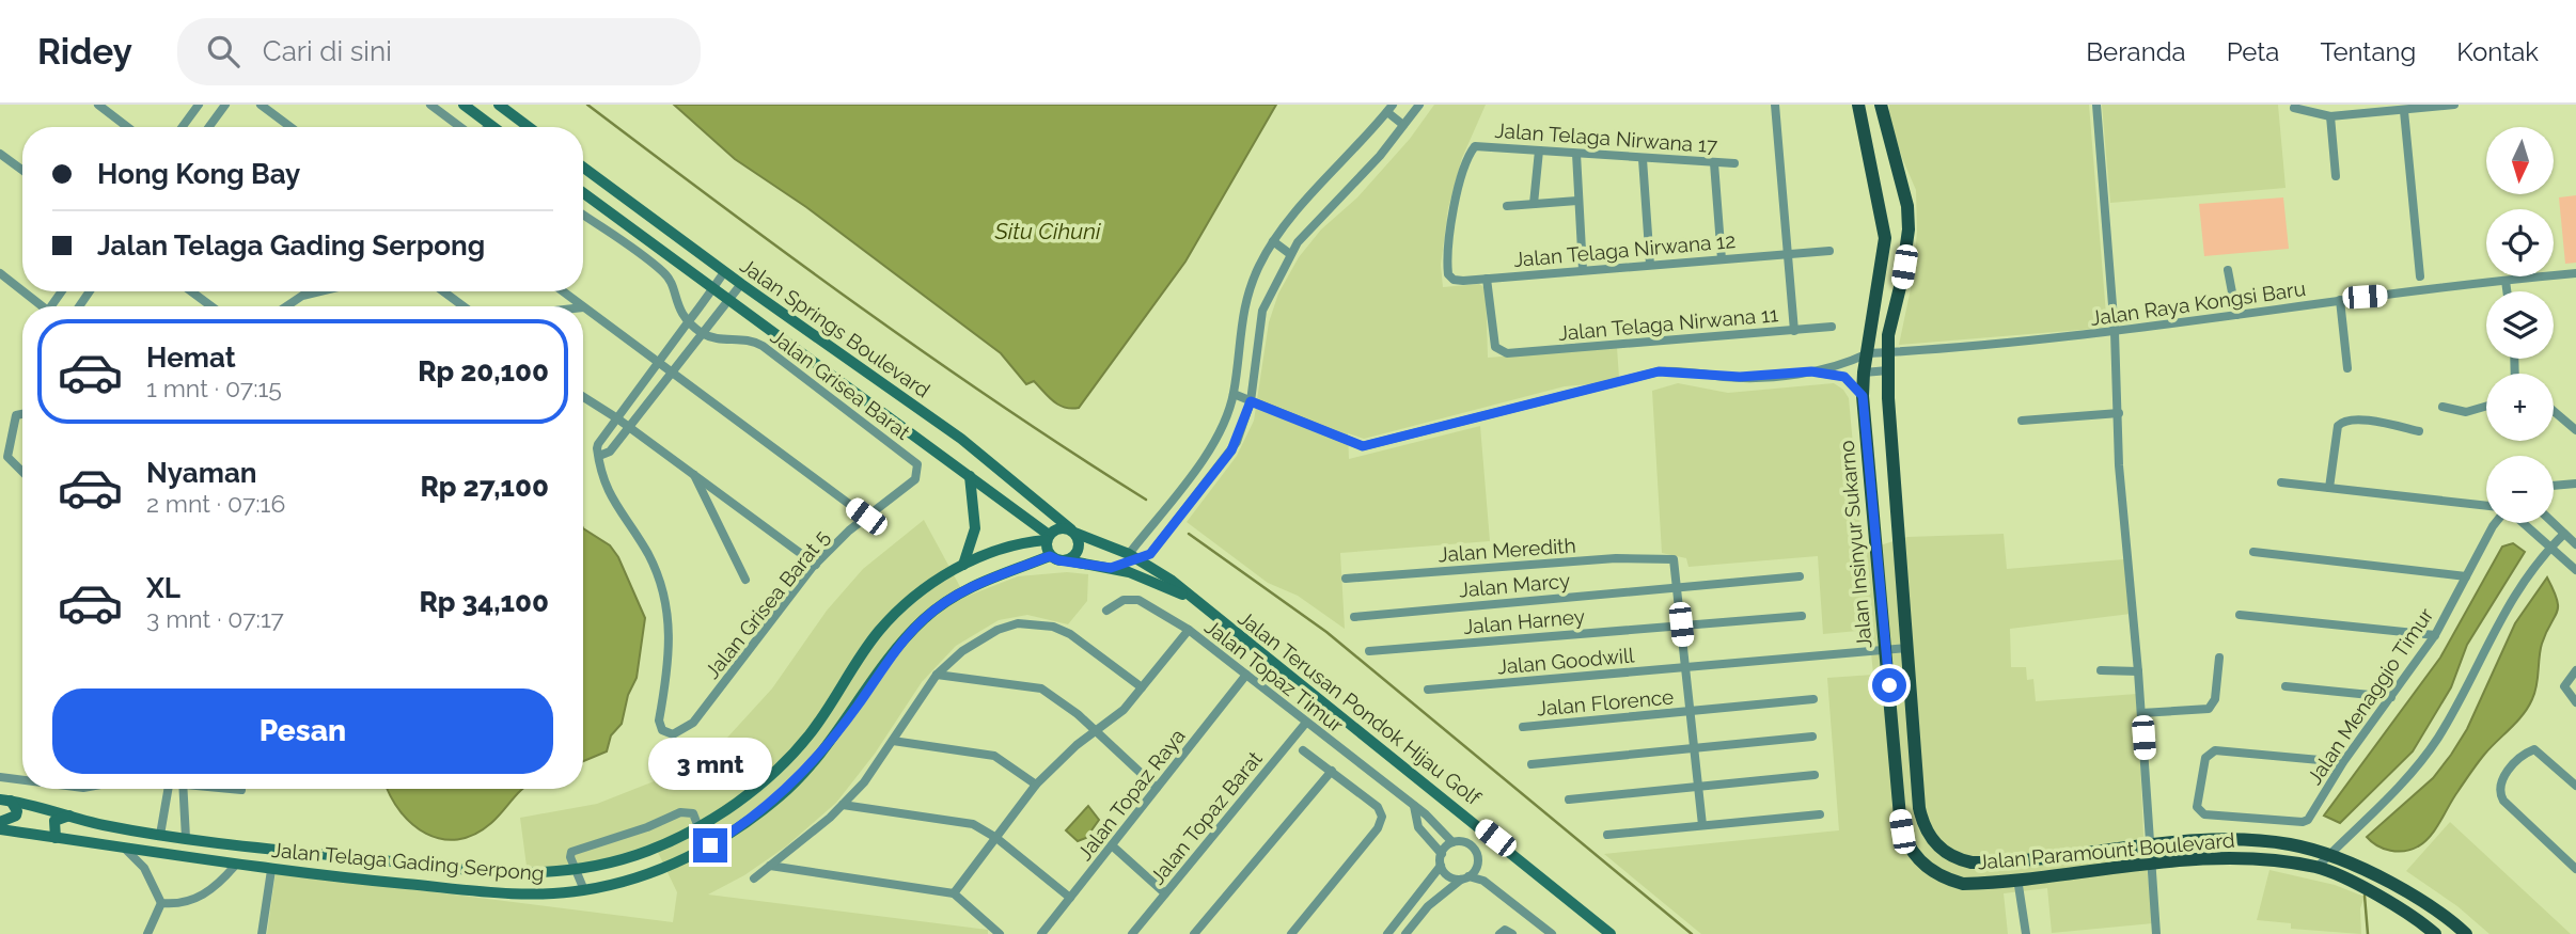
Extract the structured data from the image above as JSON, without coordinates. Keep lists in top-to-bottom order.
{
  "streets": {
    "main road": [
      "Jalan Springs Boulevard",
      "Jalan Insinyur Sukarno",
      "Jalan Terusan Pondok Hijau Golf",
      "Jalan Paramount Boulevard",
      "Jalan Telaga Gading Serpong"
    ],
    "street": [
      "Jalan Telaga Nirwana 17",
      "Jalan Telaga Nirwana 12",
      "Jalan Raya Kongsi Baru",
      "Jalan Telaga Nirwana 11",
      "Jalan Grisea Barat",
      "Jalan Meredith",
      "Jalan Marcy",
      "Jalan Grisea Barat 5",
      "Jalan Harney",
      "Jalan Goodwill",
      "Jalan Topaz Timur",
      "Jalan Menaggio Timur",
      "Jalan Florence",
      "Jalan Topaz Raya",
      "Jalan Topaz Barat"
    ]
  },
  "crossings": [
    ["Jalan Telaga Nirwana 17", "Jalan Telaga Nirwana 12"],
    ["Jalan Telaga Nirwana 12", "Jalan Telaga Nirwana 11"],
    ["Jalan Raya Kongsi Baru", "Jalan Insinyur Sukarno"],
    ["Jalan Springs Boulevard", "Jalan Terusan Pondok Hijau Golf"],
    ["Jalan Springs Boulevard", "Jalan Telaga Gading Serpong"],
    ["Jalan Grisea Barat", "Jalan Grisea Barat 5"],
    ["Jalan Insinyur Sukarno", "Jalan Goodwill"],
    ["Jalan Insinyur Sukarno", "Jalan Paramount Boulevard"],
    ["Jalan Meredith", "Jalan Marcy"],
    ["Jalan Goodwill", "Jalan Paramount Boulevard"],
    ["Jalan Topaz Timur", "Jalan Topaz Raya"],
    ["Jalan Topaz Timur", "Jalan Topaz Barat"],
    ["Jalan Terusan Pondok Hijau Golf", "Jalan Telaga Gading Serpong"]
  ],
  "water": ["Situ Cihuni"],
  "north": "bottom",
  "page": {
    "header": "Ridey",
    "search": "Cari di sini",
    "nav": [
      "Beranda",
      "Peta",
      "Tentang",
      "Kontak"
    ],
    "map_buttons": ["+", "−"],
    "banner": ["Hong Kong Bay", "Jalan Telaga Gading Serpong"],
    "list": [
      {
        "name": "Hemat",
        "note": "1 mnt · 07:15",
        "value": "Rp 20,100"
      },
      {
        "name": "Nyaman",
        "note": "2 mnt · 07:16",
        "value": "Rp 27,100"
      },
      {
        "name": "XL",
        "note": "3 mnt · 07:17",
        "value": "Rp 34,100"
      }
    ],
    "buttons": "Pesan",
    "bubble": "3 mnt"
  }
}
